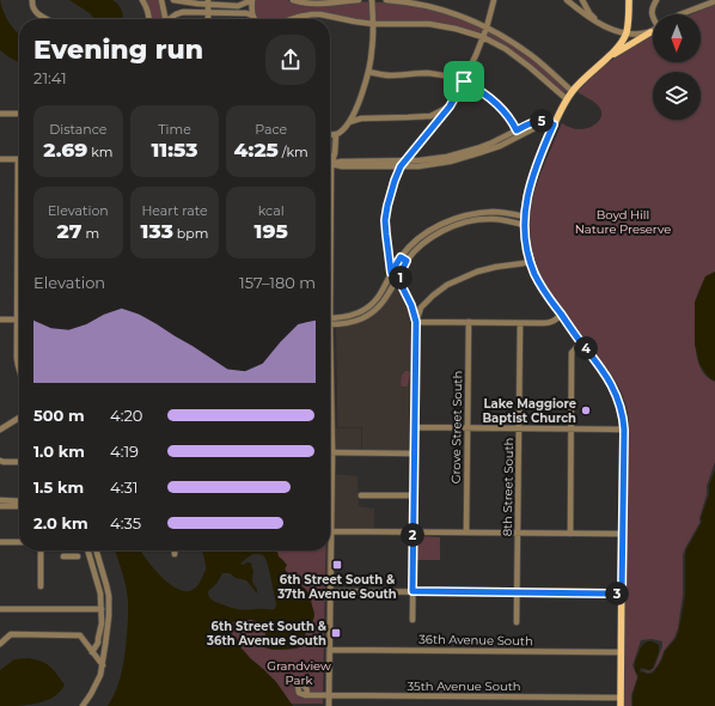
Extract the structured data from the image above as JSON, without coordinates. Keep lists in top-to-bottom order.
{
  "streets": {
    "street": [
      "Grove Street South",
      "8th Street South",
      "36th Avenue South",
      "35th Avenue South"
    ]
  },
  "parks": ["Boyd Hill Nature Preserve", "Grandview Park"],
  "places": {
    "other": ["Lake Maggiore Baptist Church"],
    "transit": ["6th Street South & 37th Avenue South", "6th Street South & 36th Avenue South"]
  },
  "north": "bottom",
  "page": {
    "heading": ["Evening run", "21:41"],
    "stats": [
      ["Distance", "2.69 km"],
      ["Time", "11:53"],
      ["Pace", "4:25 /km"],
      ["Elevation", "27 m"],
      ["Heart rate", "133 bpm"],
      ["kcal", "195"]
    ],
    "pins": [
      "5",
      "1",
      "4",
      "2",
      "3"
    ],
    "chart": ["Elevation", "157–180 m"],
    "list": [
      {
        "name": "500 m",
        "note": "4:20"
      },
      {
        "name": "1.0 km",
        "note": "4:19"
      },
      {
        "name": "1.5 km",
        "note": "4:31"
      },
      {
        "name": "2.0 km",
        "note": "4:35"
      }
    ]
  }
}
